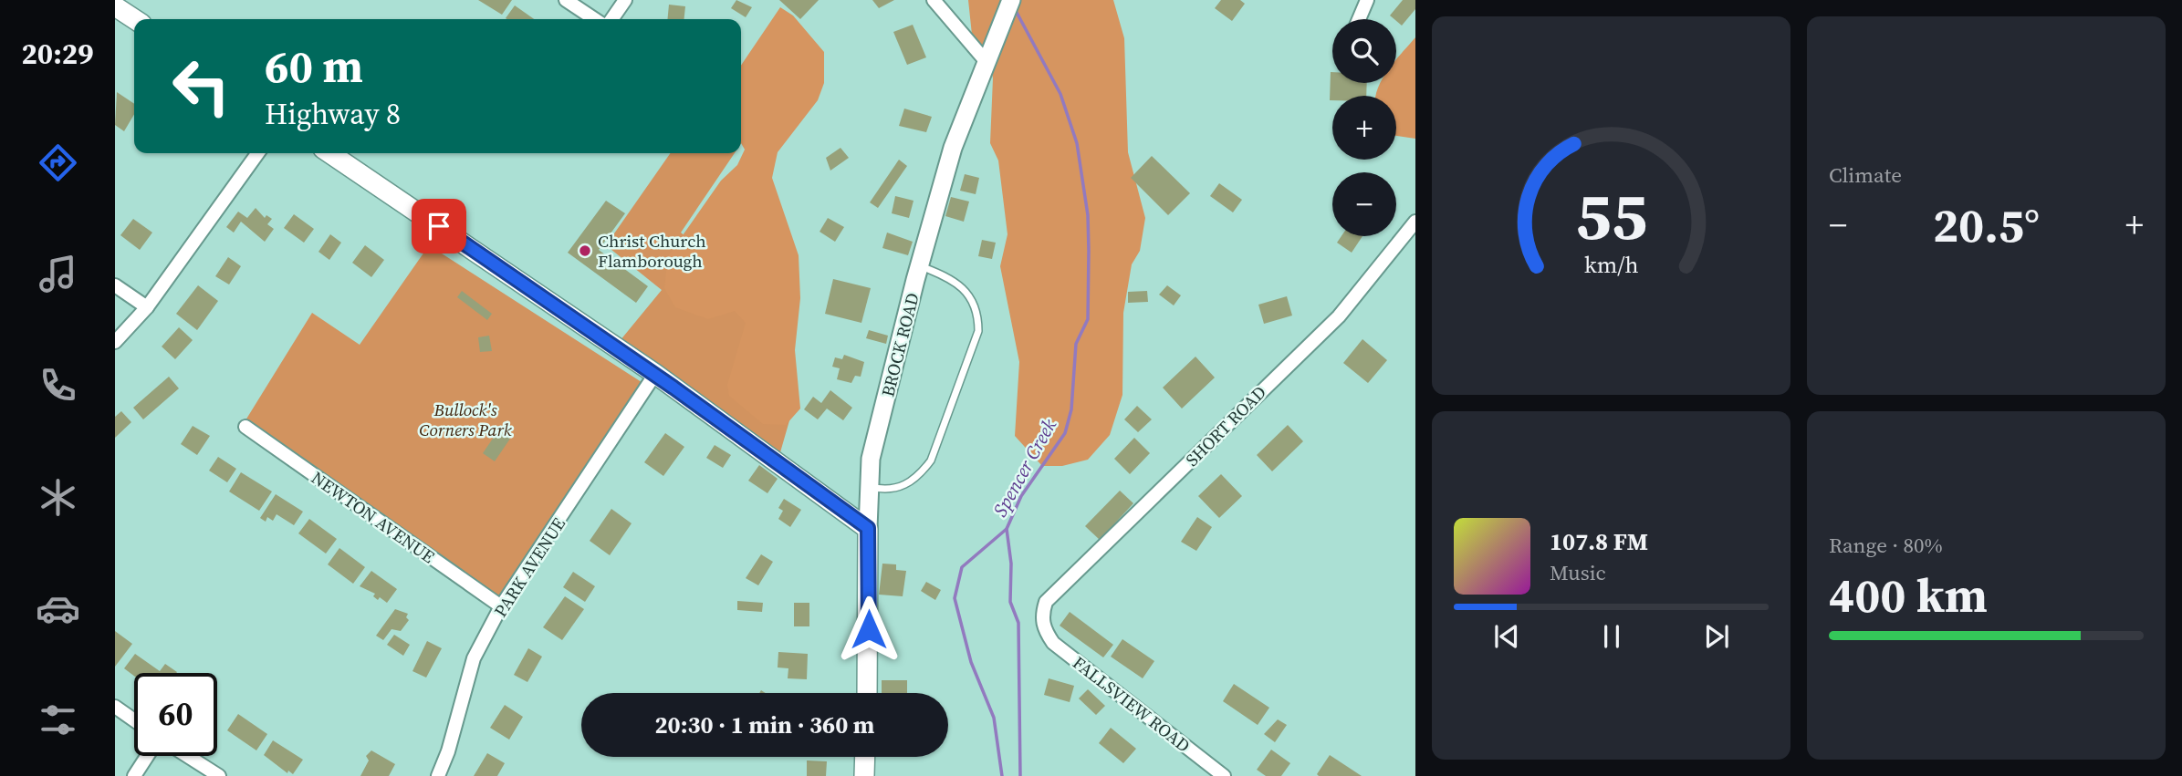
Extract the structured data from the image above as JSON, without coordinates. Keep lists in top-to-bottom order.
{
  "streets": {
    "main road": ["BROCK ROAD"],
    "street": [
      "SHORT ROAD",
      "NEWTON AVENUE",
      "PARK AVENUE",
      "FALLSVIEW ROAD"
    ]
  },
  "crossings": [
    ["SHORT ROAD", "FALLSVIEW ROAD"],
    ["NEWTON AVENUE", "PARK AVENUE"]
  ],
  "water": ["Spencer Creek"],
  "parks": ["Bullock's Corners Park"],
  "places": ["Christ Church Flamborough"],
  "page": {
    "tabs": "20:29",
    "tile": [
      "Climate",
      ["Range · 80%", "400 km"]
    ],
    "map_buttons": ["+", "−"],
    "turn": ["60 m", "Highway 8"],
    "heat": ["−", "20.5°", "+"],
    "song": ["107.8 FM", "Music"],
    "limit": "60",
    "trip": "20:30 · 1 min · 360 m",
    "gauge": ["55", "km/h"]
  }
}
